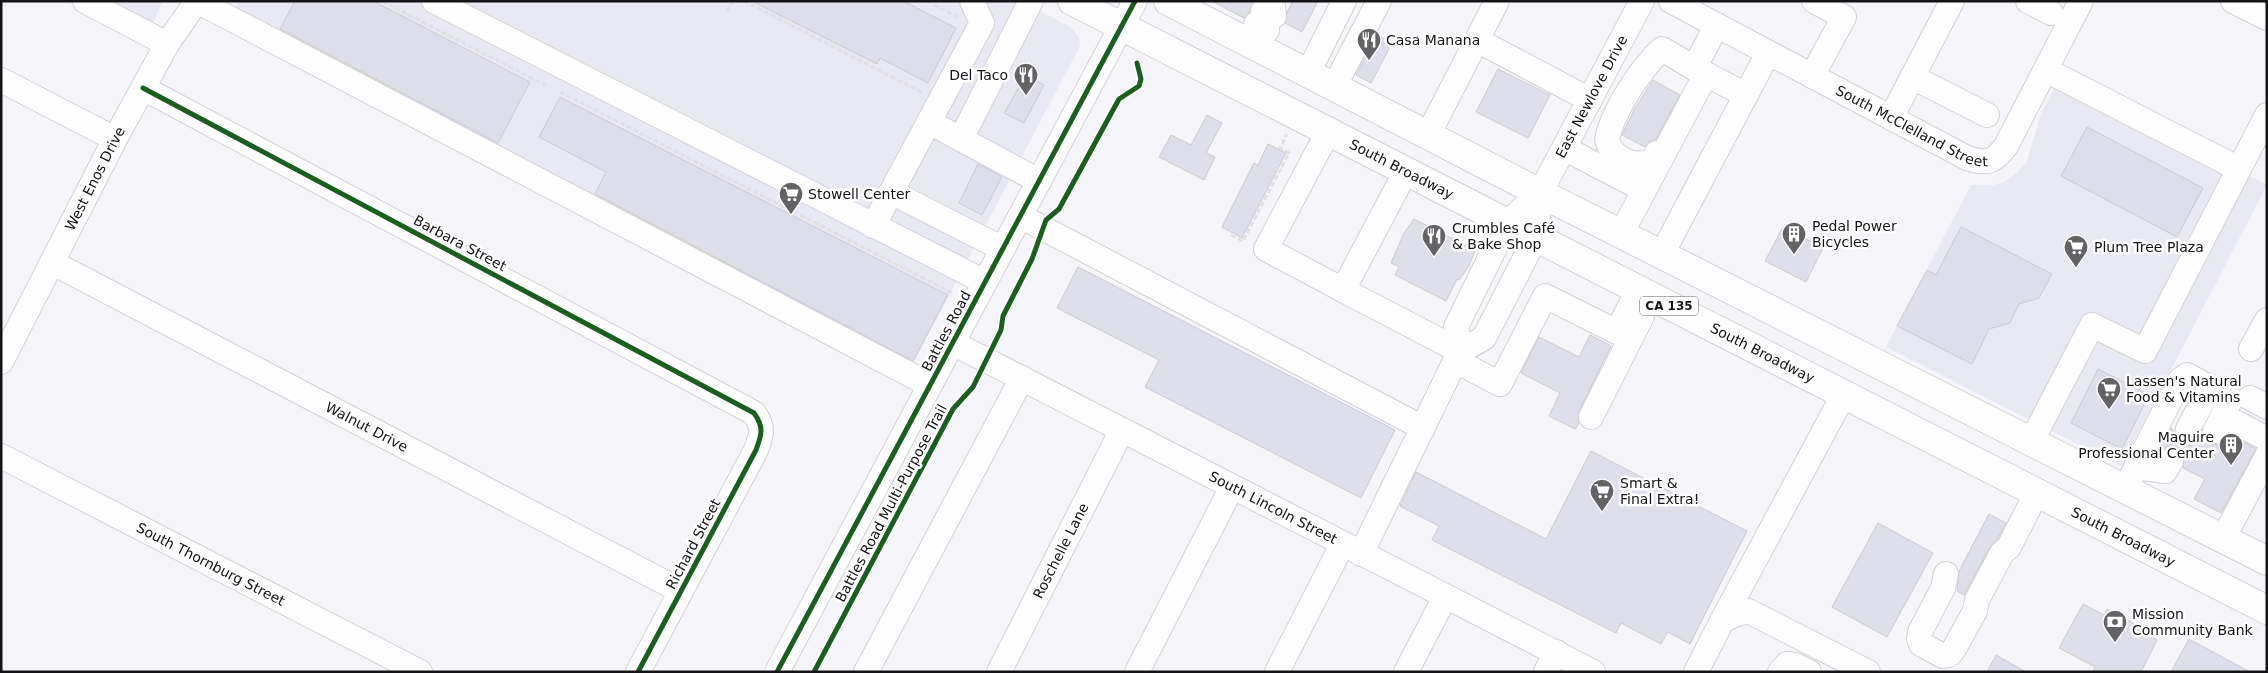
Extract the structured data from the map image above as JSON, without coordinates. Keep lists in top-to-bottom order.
{
  "streets": {
    "main road": ["South Broadway", "CA 135"],
    "street": [
      "East Newlove Drive",
      "South McClelland Street",
      "West Enos Drive",
      "Barbara Street",
      "Battles Road",
      "Walnut Drive",
      "South Lincoln Street",
      "Richard Street",
      "Roschelle Lane",
      "South Thornburg Street"
    ],
    "cycle path": ["Battles Road Multi-Purpose Trail"]
  },
  "crossings": [
    ["East Newlove Drive", "South Broadway"],
    ["South Broadway", "Battles Road"],
    ["West Enos Drive", "Barbara Street"],
    ["West Enos Drive", "Walnut Drive"],
    ["Barbara Street", "Richard Street"],
    ["Battles Road", "South Lincoln Street"],
    ["Walnut Drive", "Richard Street"],
    ["South Lincoln Street", "Roschelle Lane"]
  ],
  "places": {
    "restaurant": ["Casa Manana", "Del Taco", "Crumbles Café & Bake Shop"],
    "supermarket": [
      "Stowell Center",
      "Plum Tree Plaza",
      "Lassen's Natural Food & Vitamins",
      "Smart & Final Extra!"
    ],
    "building": ["Pedal Power Bicycles", "Maguire Professional Center"],
    "bank": ["Mission Community Bank"]
  }
}
